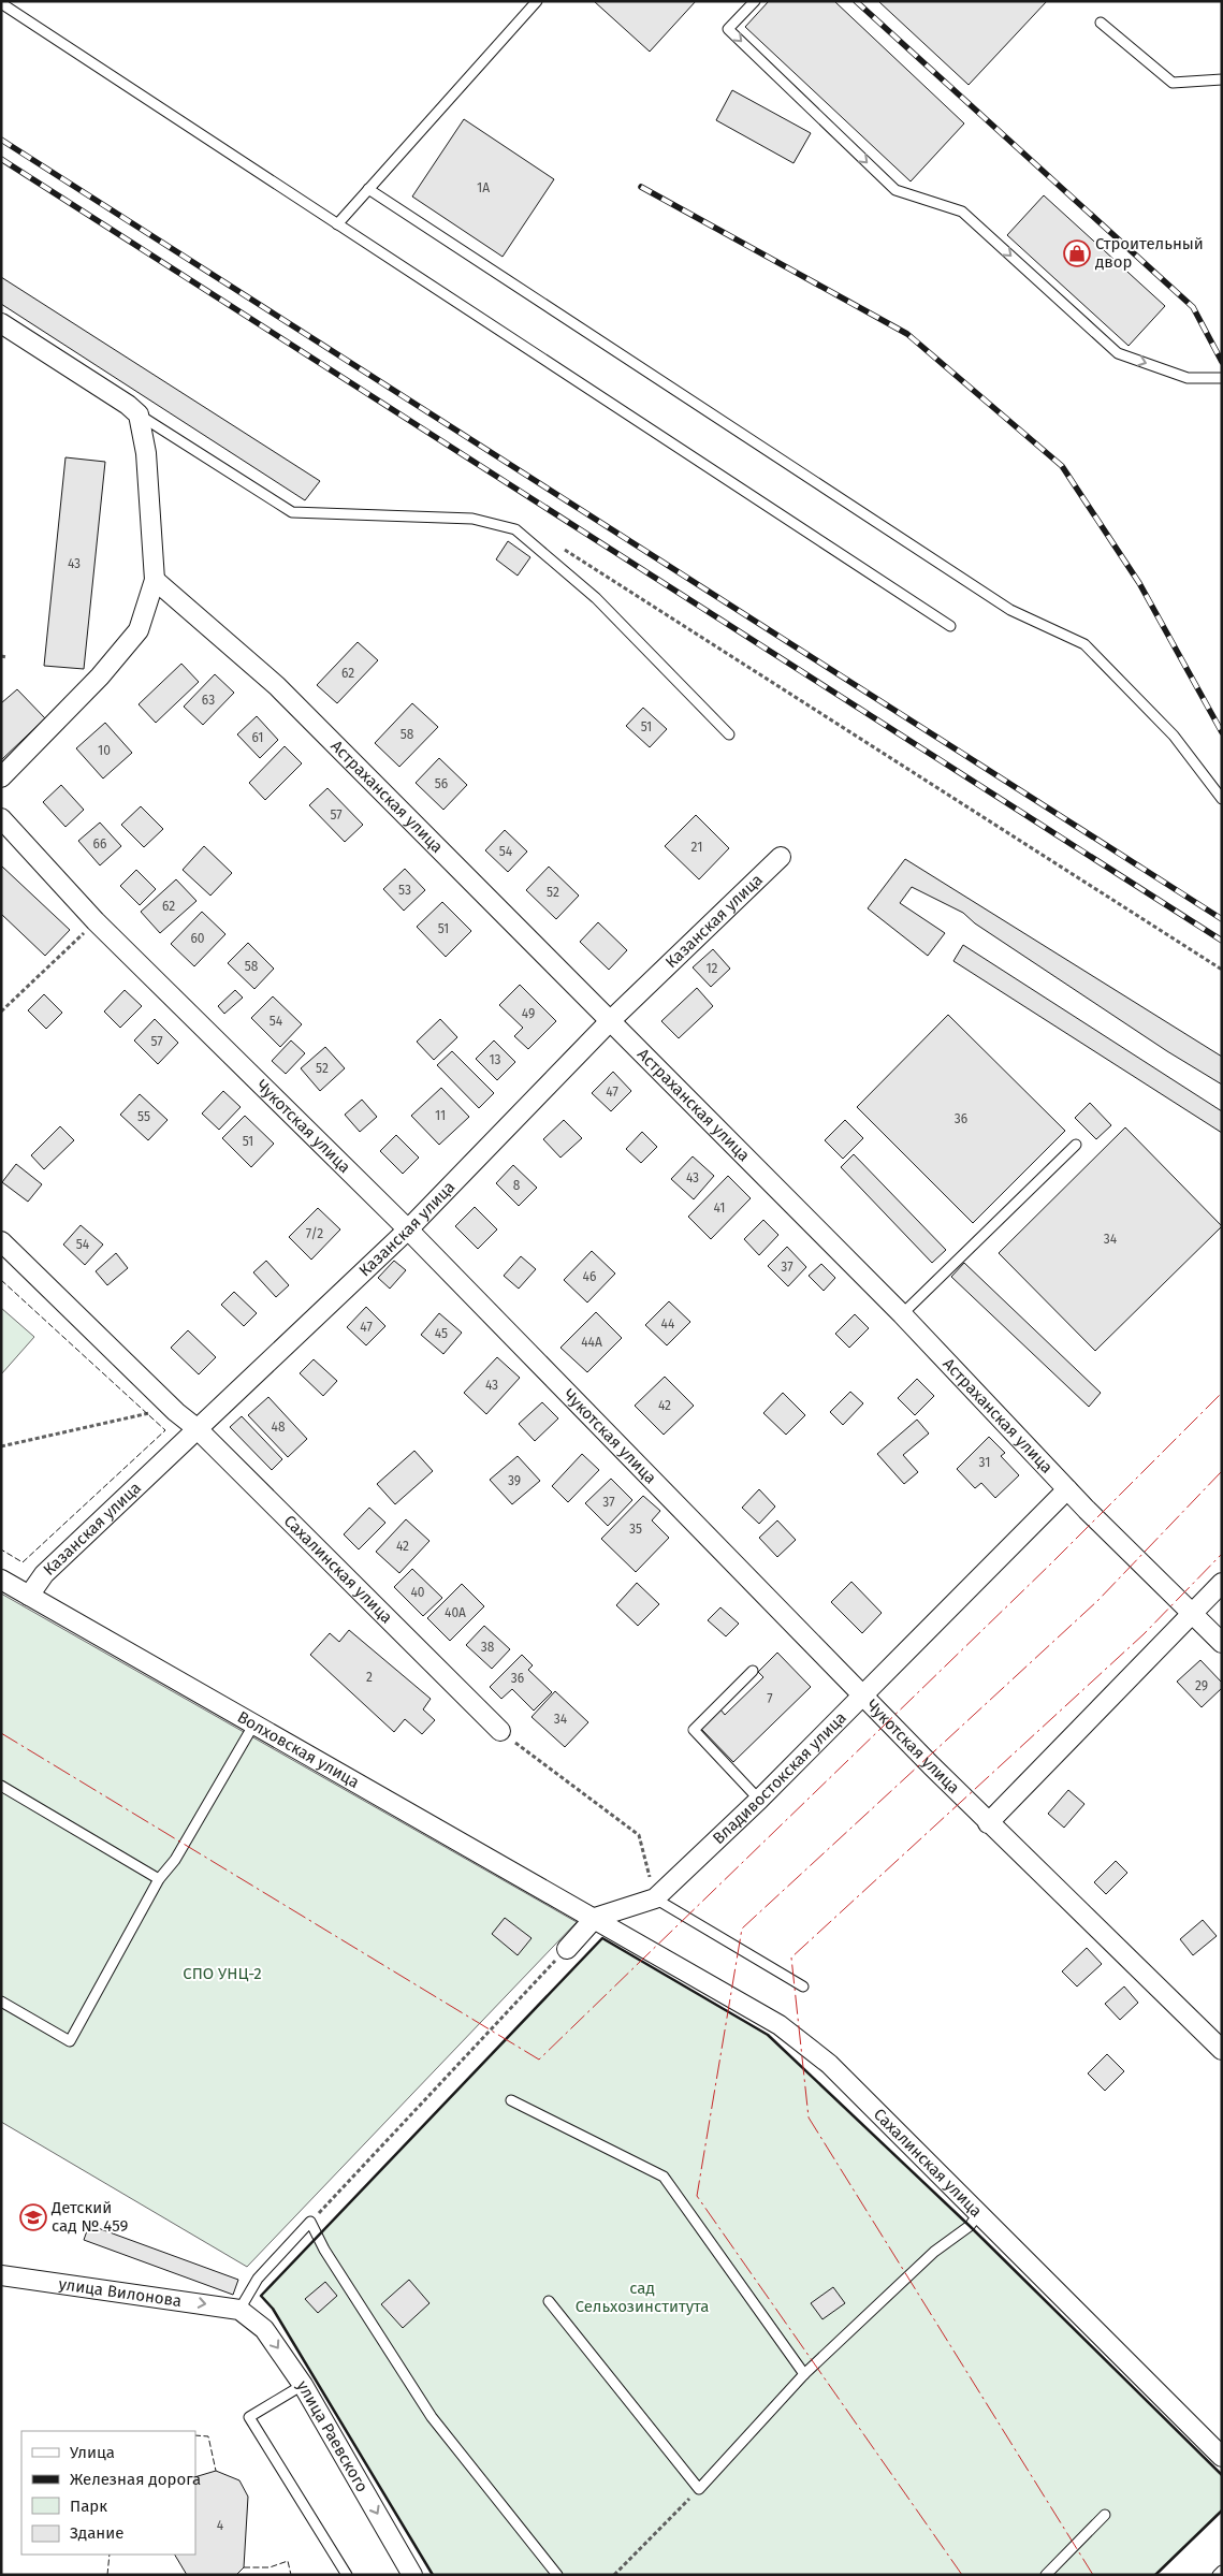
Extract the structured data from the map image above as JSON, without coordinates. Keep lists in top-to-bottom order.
{
  "streets": {
    "street": [
      "Астраханская улица",
      "Казанская улица",
      "Чукотская улица",
      "Сахалинская улица",
      "Волховская улица",
      "Владивостокская улица",
      "улица Вилонова",
      "улица Раевского"
    ]
  },
  "crossings": [
    ["Астраханская улица", "Казанская улица"],
    ["Астраханская улица", "Владивостокская улица"],
    ["Казанская улица", "Чукотская улица"],
    ["Казанская улица", "Сахалинская улица"],
    ["Казанская улица", "Волховская улица"],
    ["Чукотская улица", "Владивостокская улица"],
    ["Сахалинская улица", "Волховская улица"],
    ["Сахалинская улица", "Владивостокская улица"],
    ["Волховская улица", "Владивостокская улица"],
    ["улица Вилонова", "улица Раевского"]
  ],
  "one_way": ["улица Вилонова", "улица Раевского"],
  "parks": ["СПО УНЦ-2", "сад Сельхозинститута"],
  "places": {
    "shop": ["Строительный двор"],
    "school or university": ["Детский сад № 459"]
  },
  "house_numbers": [
    "1А",
    "43",
    "62",
    "63",
    "51",
    "58",
    "61",
    "10",
    "56",
    "57",
    "66",
    "21",
    "54",
    "53",
    "52",
    "62",
    "51",
    "60",
    "58",
    "12",
    "49",
    "54",
    "57",
    "13",
    "52",
    "47",
    "11",
    "55",
    "36",
    "51",
    "43",
    "8",
    "41",
    "7/2",
    "34",
    "54",
    "37",
    "46",
    "44",
    "47",
    "45",
    "44А",
    "43",
    "42",
    "48",
    "31",
    "39",
    "37",
    "35",
    "42",
    "40",
    "40А",
    "38",
    "2",
    "36",
    "29",
    "7",
    "34",
    "4"
  ],
  "legend": [
    "Улица",
    "Железная дорога",
    "Парк",
    "Здание"
  ]
}
